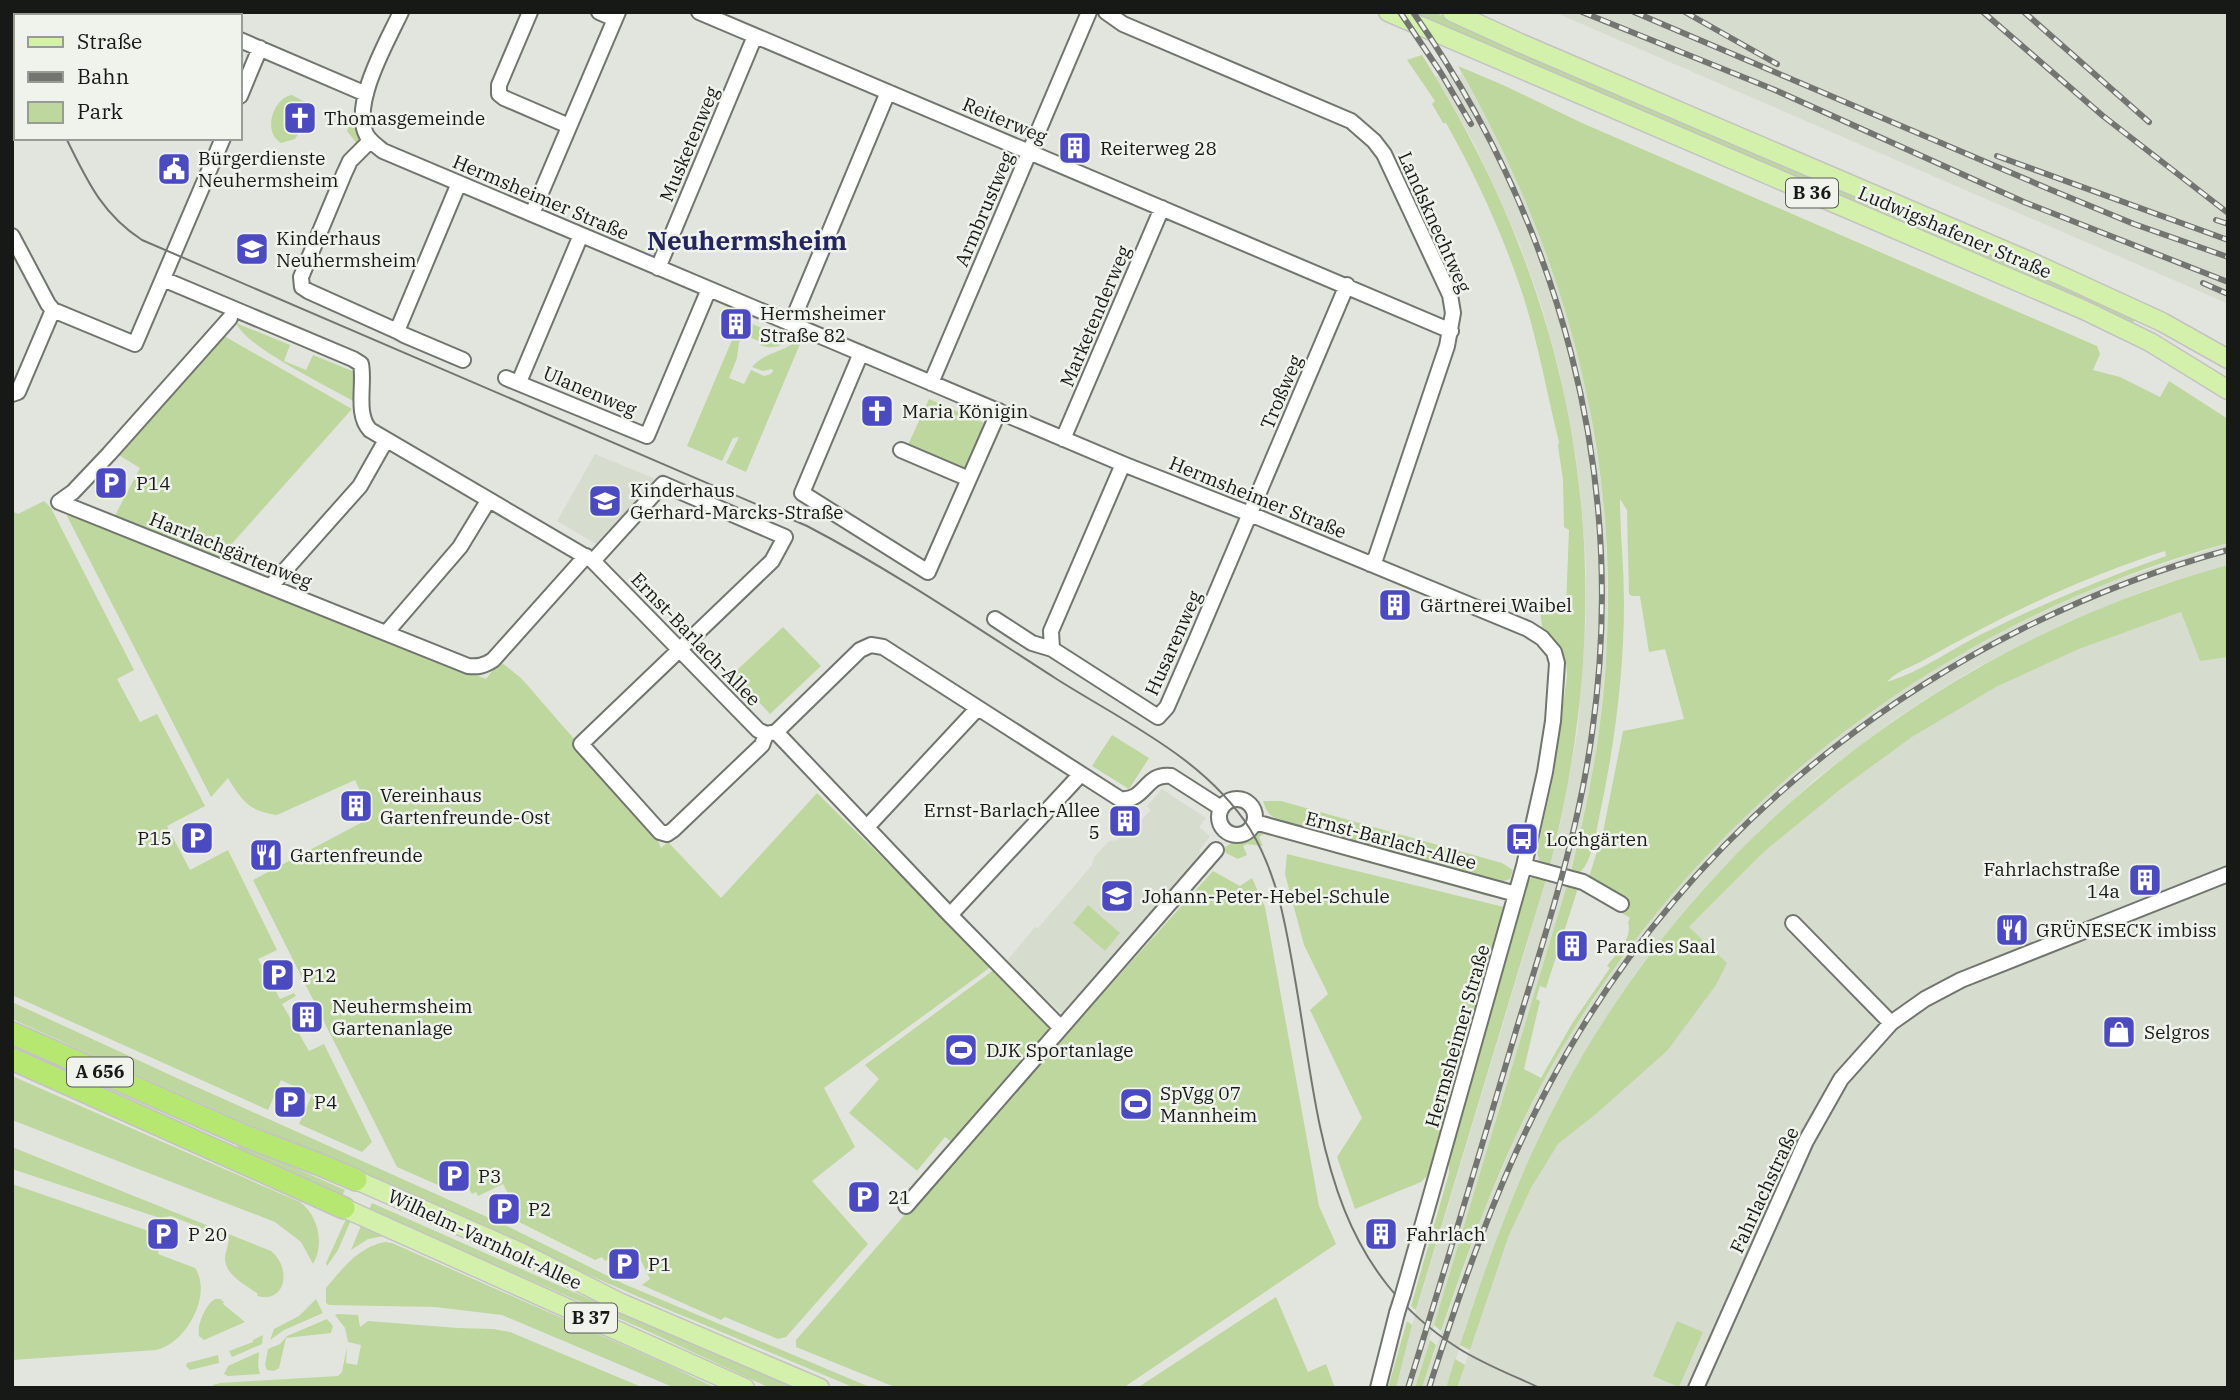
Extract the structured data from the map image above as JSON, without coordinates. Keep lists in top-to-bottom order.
{
  "streets": {
    "highway": ["A 656", "Wilhelm-Varnholt-Allee", "B 37"],
    "main road": ["B 36", "Ludwigshafener Straße"],
    "street": [
      "Reiterweg",
      "Musketenweg",
      "Hermsheimer Straße",
      "Armbrustweg",
      "Landsknechtweg",
      "Marketenderweg",
      "Ulanenweg",
      "Troßweg",
      "Harrlachgärtenweg",
      "Ernst-Barlach-Allee",
      "Husarenweg",
      "Fahrlachstraße"
    ]
  },
  "crossings": [
    ["Reiterweg", "Musketenweg"],
    ["Reiterweg", "Armbrustweg"],
    ["Reiterweg", "Landsknechtweg"],
    ["Reiterweg", "Marketenderweg"],
    ["Reiterweg", "Troßweg"],
    ["Musketenweg", "Hermsheimer Straße"],
    ["Hermsheimer Straße", "Armbrustweg"],
    ["Hermsheimer Straße", "Landsknechtweg"],
    ["Hermsheimer Straße", "Marketenderweg"],
    ["Hermsheimer Straße", "Ulanenweg"],
    ["Hermsheimer Straße", "Troßweg"],
    ["Hermsheimer Straße", "Ernst-Barlach-Allee"],
    ["Hermsheimer Straße", "Husarenweg"],
    ["Troßweg", "Husarenweg"],
    ["Harrlachgärtenweg", "Ernst-Barlach-Allee"],
    ["A 656", "Wilhelm-Varnholt-Allee"]
  ],
  "districts": ["Neuhermsheim"],
  "places": {
    "church": ["Thomasgemeinde", "Maria Königin"],
    "building": [
      "Reiterweg 28",
      "Hermsheimer Straße 82",
      "Gärtnerei Waibel",
      "Vereinhaus Gartenfreunde-Ost",
      "Ernst-Barlach-Allee 5",
      "Fahrlachstraße 14a",
      "Paradies Saal",
      "Neuhermsheim Gartenanlage",
      "Fahrlach"
    ],
    "public building": ["Bürgerdienste Neuhermsheim"],
    "school or university": ["Kinderhaus Neuhermsheim", "Kinderhaus Gerhard-Marcks-Straße", "Johann-Peter-Hebel-Schule"],
    "parking": [
      "P14",
      "P15",
      "P12",
      "P4",
      "P3",
      "21",
      "P2",
      "P 20",
      "P1"
    ],
    "bus stop": ["Lochgärten"],
    "restaurant": ["Gartenfreunde", "GRÜNESECK imbiss"],
    "shop": ["Selgros"],
    "sports": ["DJK Sportanlage", "SpVgg 07 Mannheim"]
  },
  "legend": ["Straße", "Bahn", "Park"]
}
